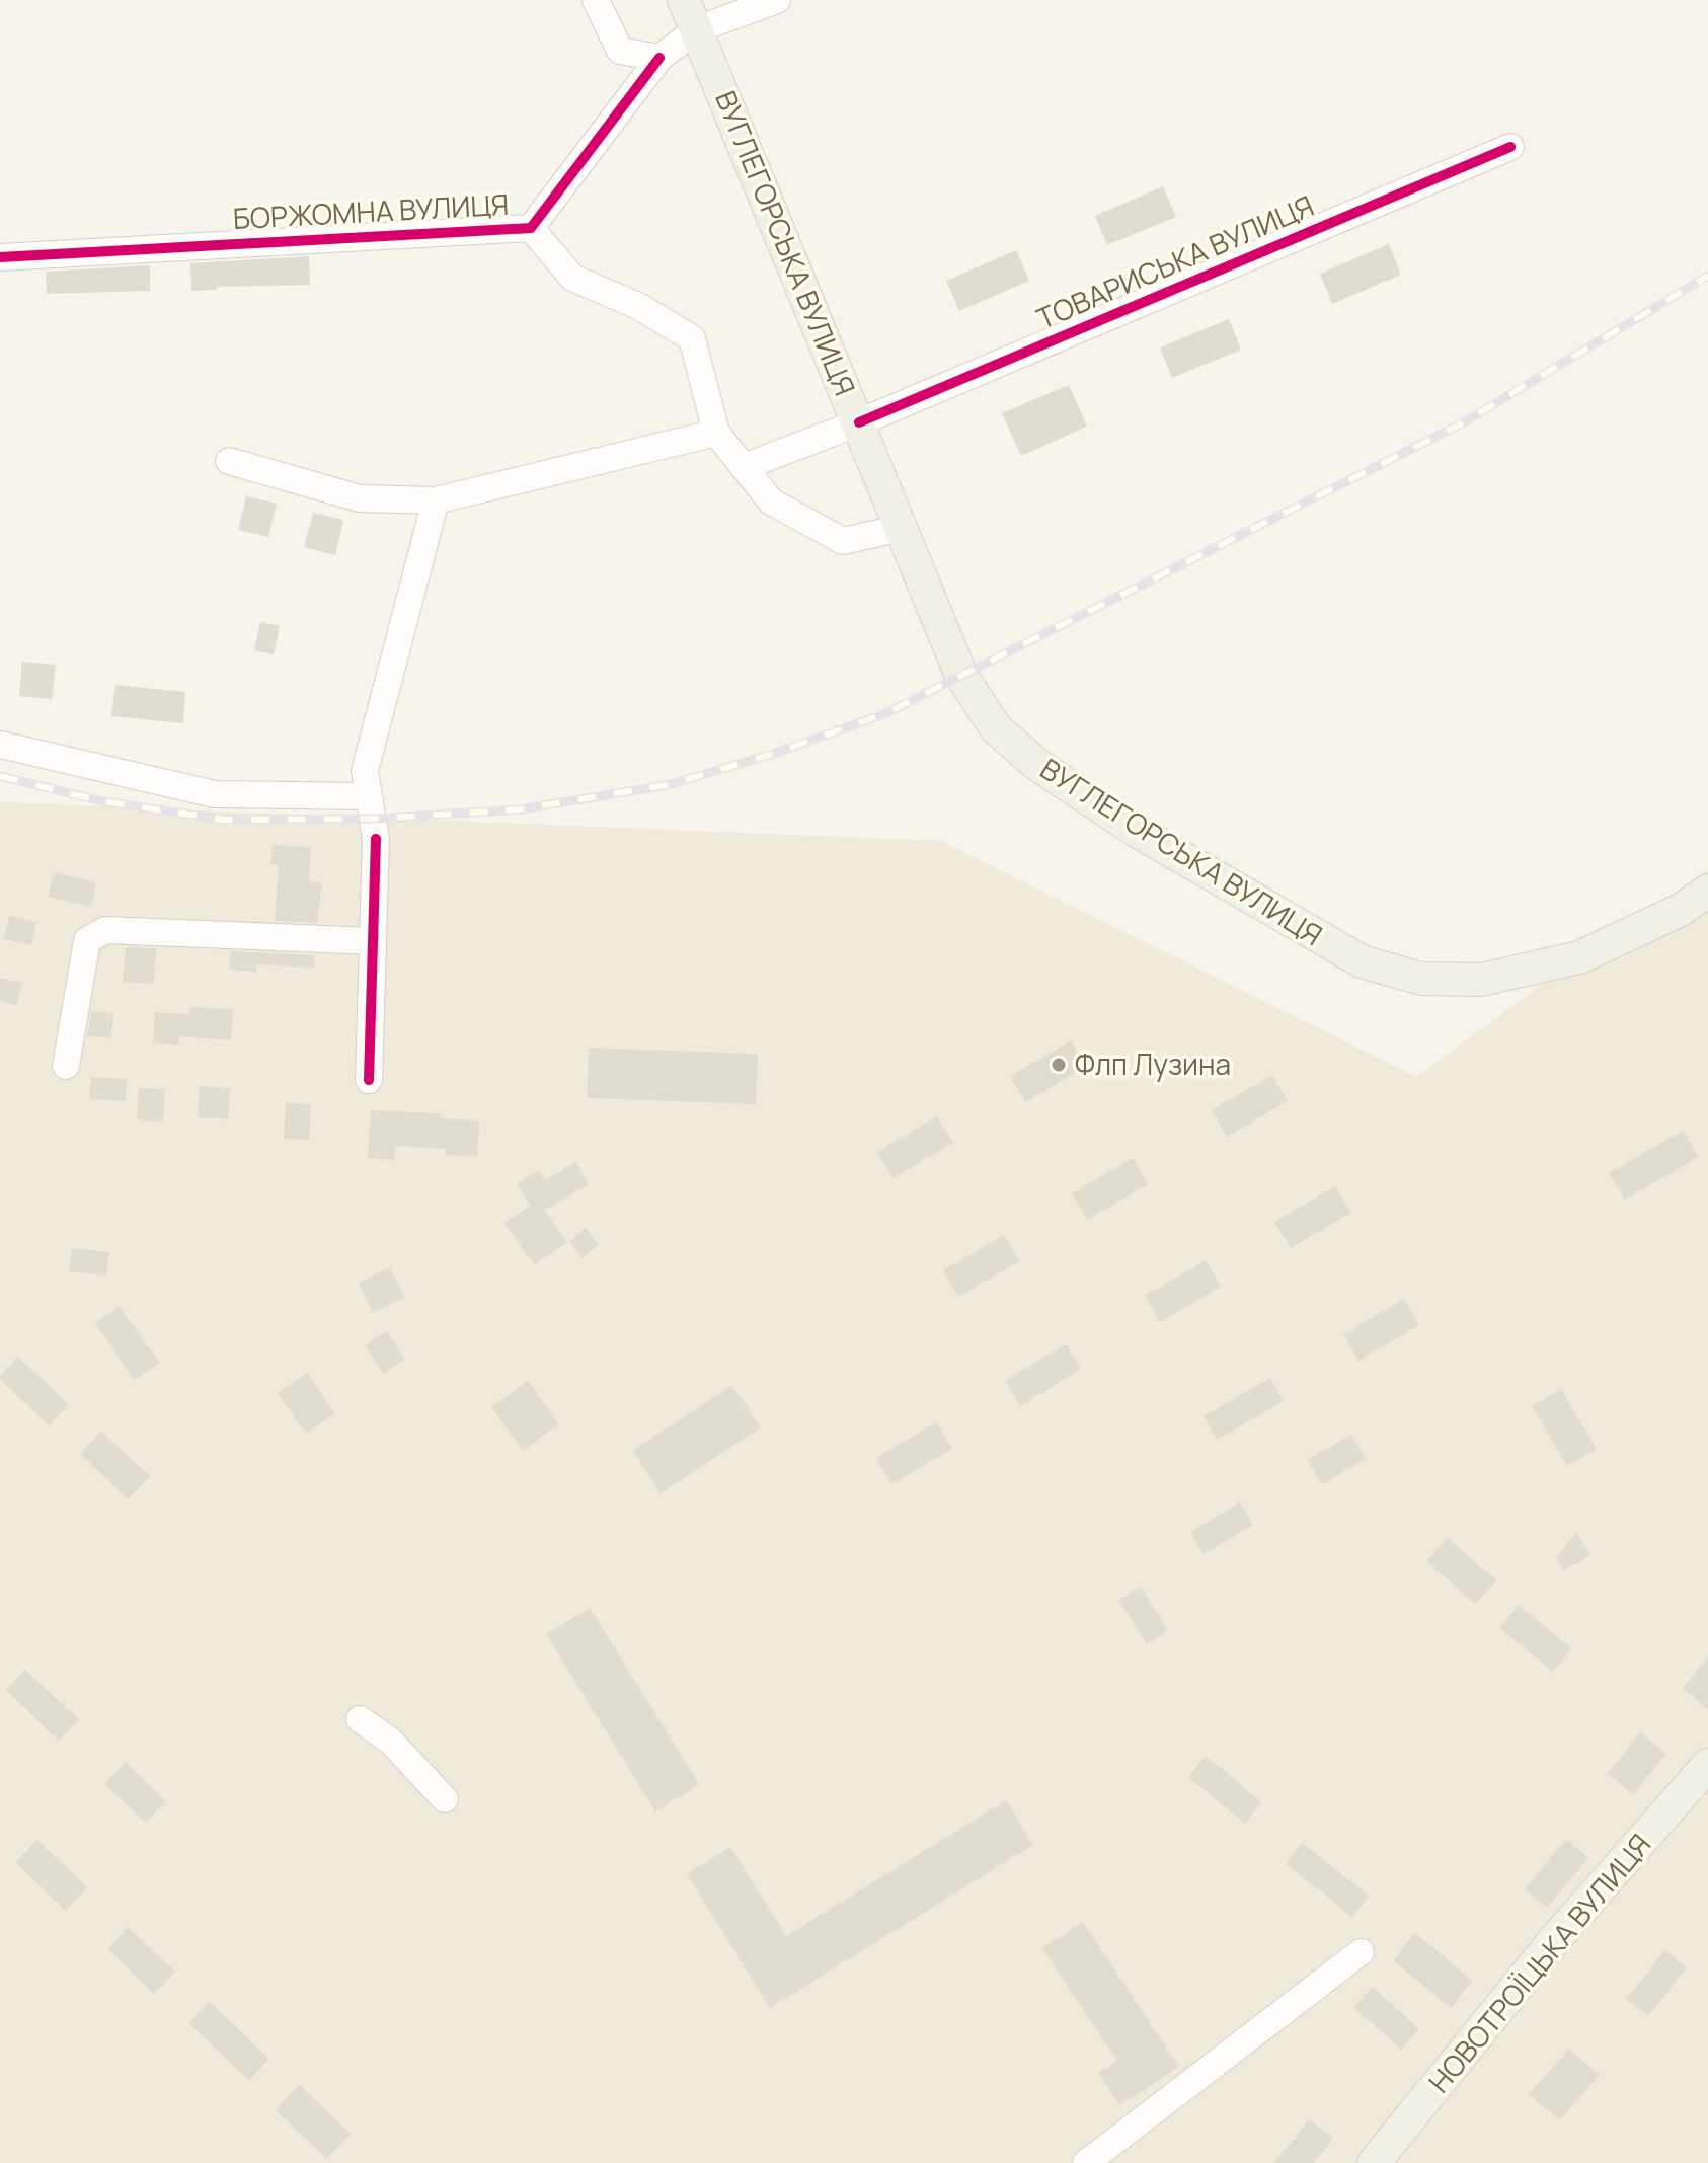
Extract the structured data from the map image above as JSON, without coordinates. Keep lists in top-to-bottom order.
{
  "streets": {
    "main road": ["ВУГЛЕГОРСЬКА ВУЛИЦЯ", "НОВОТРОЇЦЬКА ВУЛИЦЯ"],
    "street": ["БОРЖОМНА ВУЛИЦЯ", "ТОВАРИСЬКА ВУЛИЦЯ"]
  },
  "crossings": [
    ["БОРЖОМНА ВУЛИЦЯ", "ВУГЛЕГОРСЬКА ВУЛИЦЯ"],
    ["ВУГЛЕГОРСЬКА ВУЛИЦЯ", "ТОВАРИСЬКА ВУЛИЦЯ"]
  ],
  "places": ["Флп Лузина"]
}
